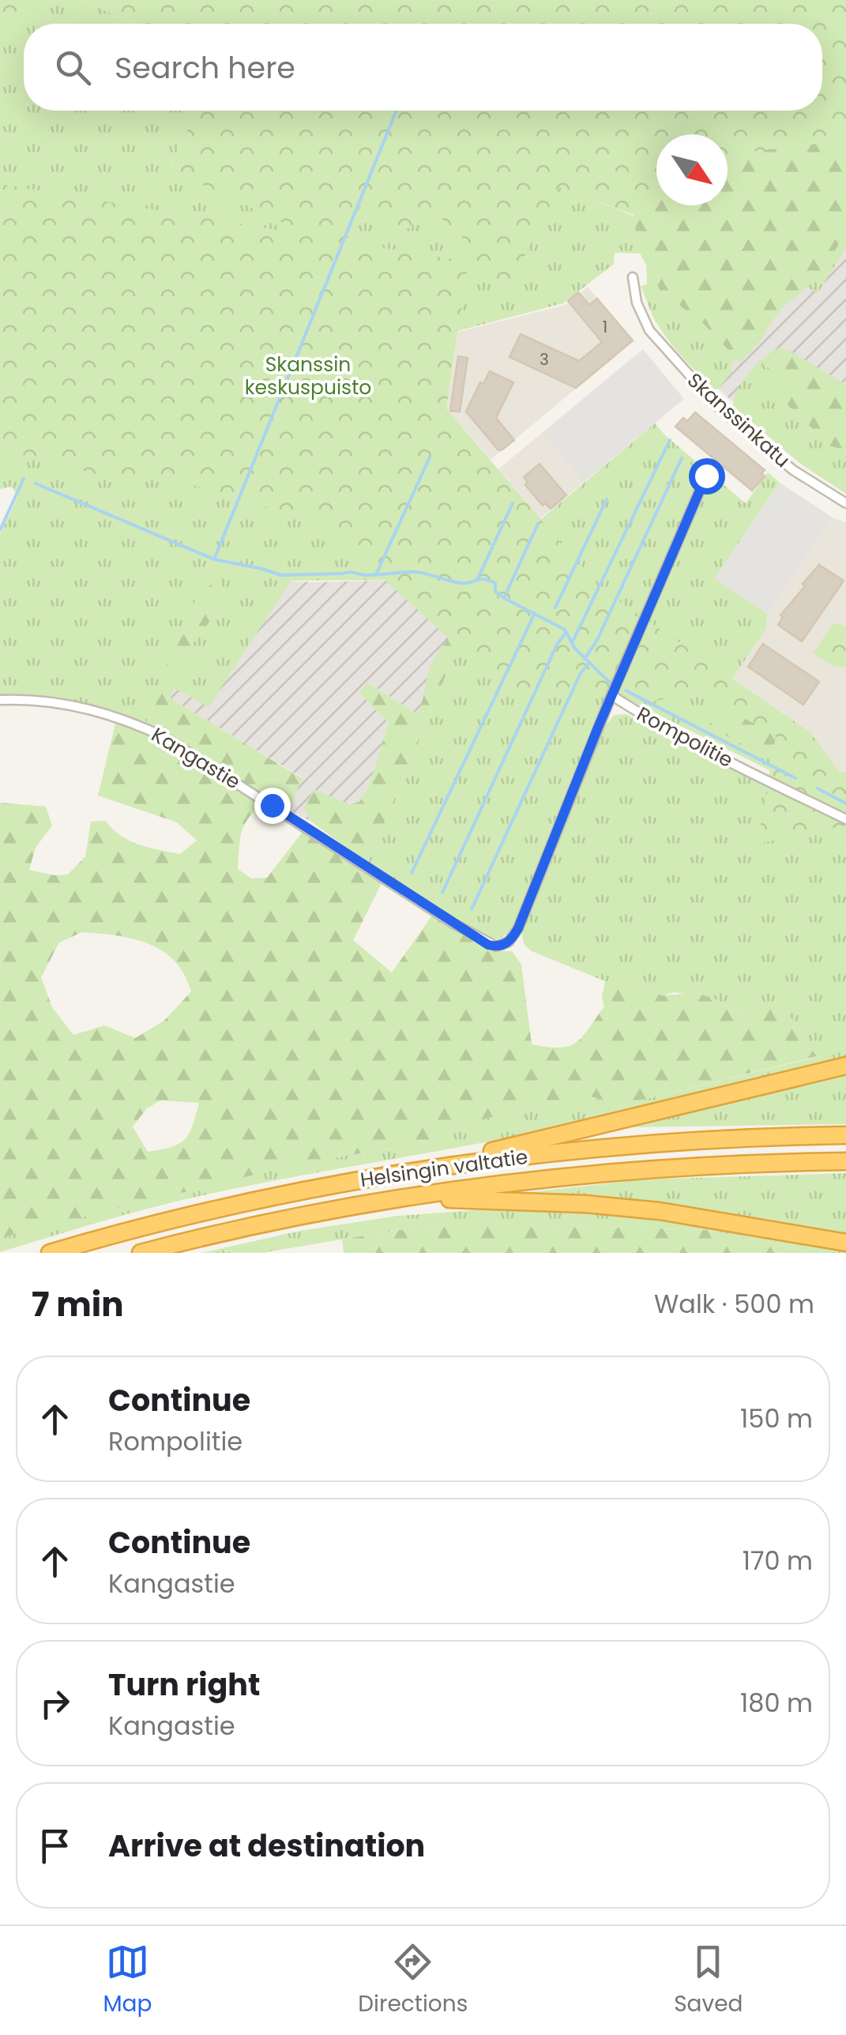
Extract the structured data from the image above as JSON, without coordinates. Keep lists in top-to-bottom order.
{
  "streets": {
    "highway": ["Helsingin valtatie"],
    "street": ["Skanssinkatu", "Rompolitie", "Kangastie"]
  },
  "crossings": [
    ["Rompolitie", "Kangastie"]
  ],
  "parks": ["Skanssin keskuspuisto"],
  "house_numbers": ["1", "3"],
  "north": "bottom right",
  "page": {
    "search": "Search here",
    "heading": ["7 min", "Walk · 500 m"],
    "list": [
      ["Continue", "Rompolitie", "150 m"],
      ["Continue", "Kangastie", "170 m"],
      ["Turn right", "Kangastie", "180 m"],
      "Arrive at destination"
    ],
    "nav": ["Map", "Directions", "Saved"]
  }
}
